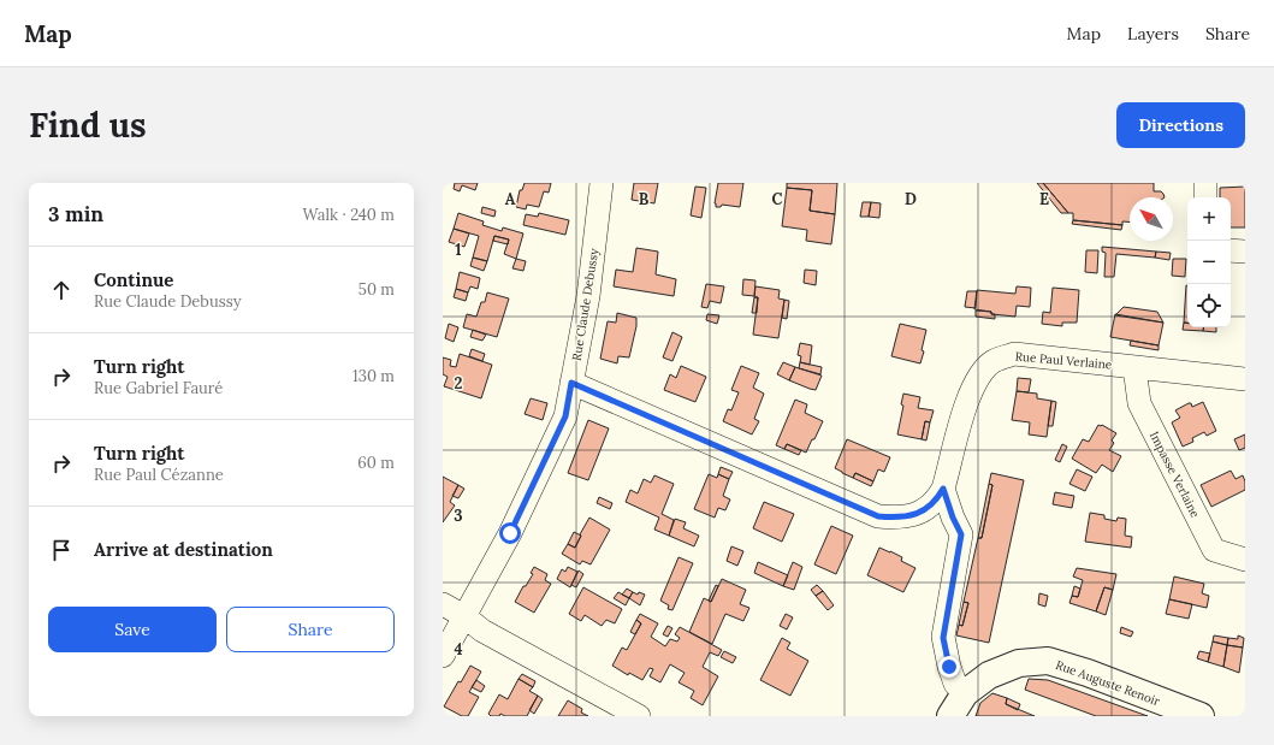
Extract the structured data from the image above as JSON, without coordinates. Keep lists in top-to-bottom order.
{
  "streets": {
    "main road": ["Rue Auguste Renoir"],
    "street": ["Rue Claude Debussy", "Rue Paul Verlaine", "Impasse Verlaine"]
  },
  "crossings": [
    ["Rue Paul Verlaine", "Impasse Verlaine"]
  ],
  "north": "top left",
  "page": {
    "header": "Map",
    "nav": ["Map", "Layers", "Share"],
    "buttons": [
      "Directions",
      ["Save", "Share"]
    ],
    "title": "Find us",
    "heading": ["3 min", "Walk · 240 m"],
    "map_buttons": ["+", "−"],
    "list": [
      ["Continue", "Rue Claude Debussy", "50 m"],
      ["Turn right", "Rue Gabriel Fauré", "130 m"],
      ["Turn right", "Rue Paul Cézanne", "60 m"],
      "Arrive at destination"
    ]
  },
  "grid": {
    "columns": [
      "A",
      "B",
      "C",
      "D",
      "E"
    ],
    "rows": [
      "1",
      "2",
      "3",
      "4"
    ]
  }
}
